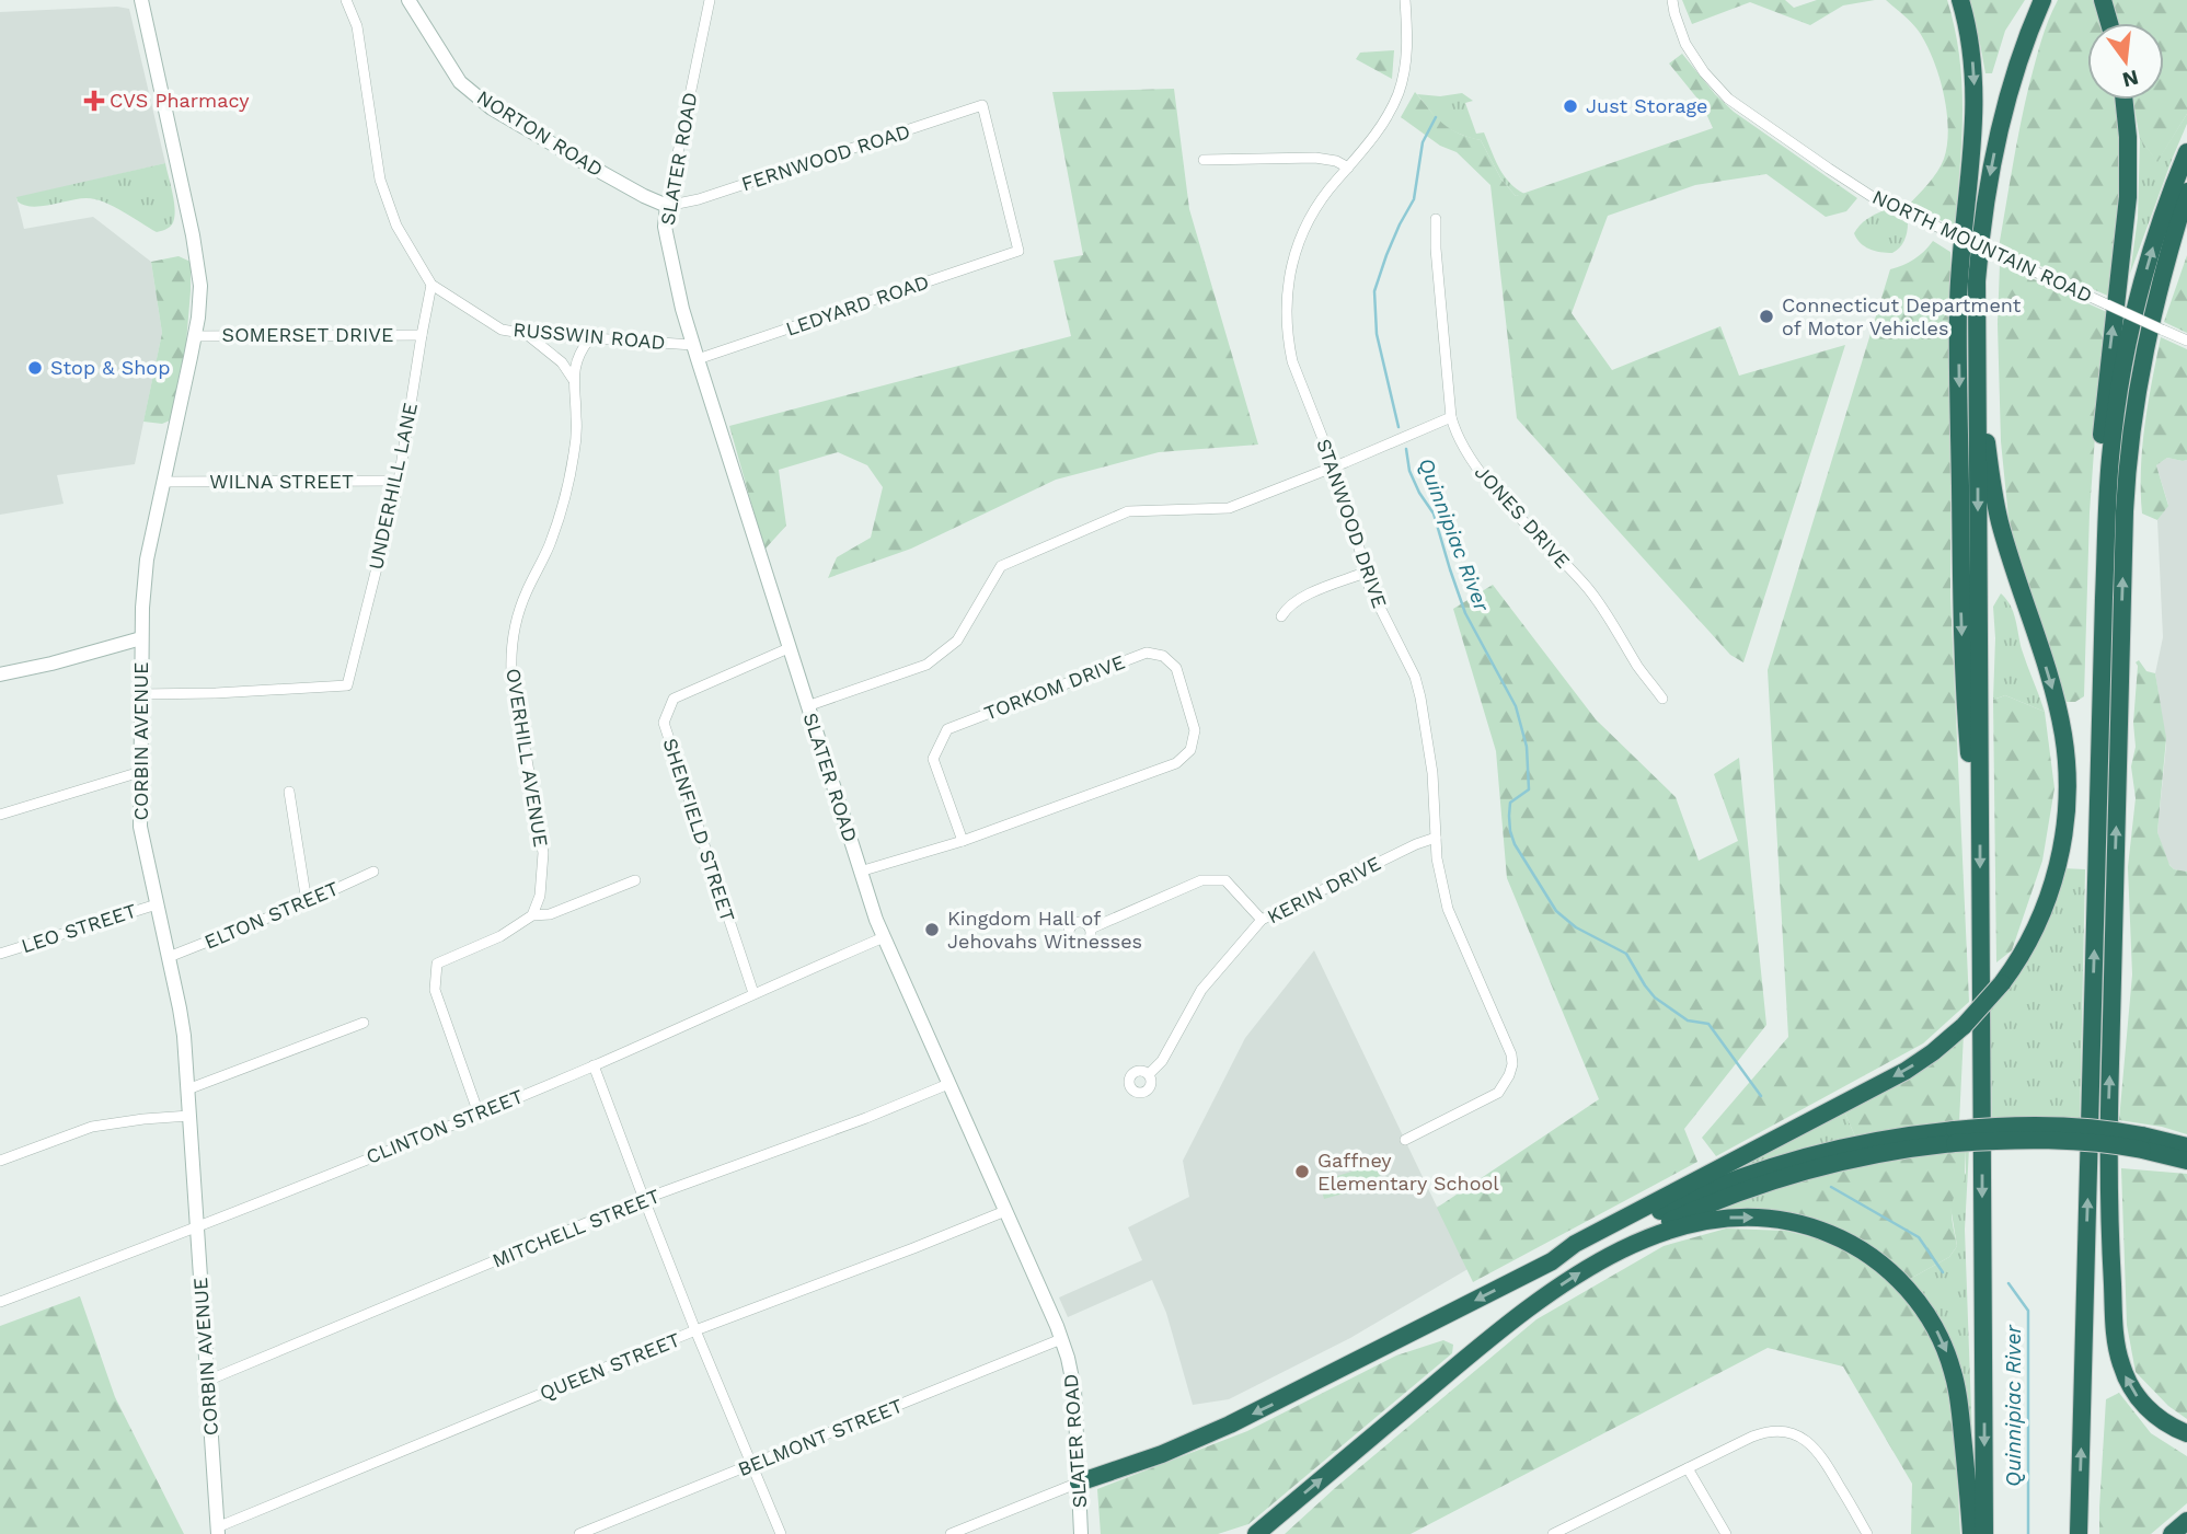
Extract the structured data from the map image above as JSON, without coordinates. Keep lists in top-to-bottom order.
{
  "streets": {
    "main road": ["NORTON ROAD", "SLATER ROAD", "CORBIN AVENUE"],
    "street": [
      "FERNWOOD ROAD",
      "NORTH MOUNTAIN ROAD",
      "LEDYARD ROAD",
      "SOMERSET DRIVE",
      "RUSSWIN ROAD",
      "WILNA STREET",
      "UNDERHILL LANE",
      "JONES DRIVE",
      "STANWOOD DRIVE",
      "TORKOM DRIVE",
      "OVERHILL AVENUE",
      "SHENFIELD STREET",
      "KERIN DRIVE",
      "ELTON STREET",
      "LEO STREET",
      "CLINTON STREET",
      "MITCHELL STREET",
      "QUEEN STREET",
      "BELMONT STREET"
    ]
  },
  "crossings": [
    ["NORTON ROAD", "FERNWOOD ROAD"],
    ["NORTON ROAD", "SLATER ROAD"],
    ["FERNWOOD ROAD", "SLATER ROAD"],
    ["FERNWOOD ROAD", "LEDYARD ROAD"],
    ["SLATER ROAD", "LEDYARD ROAD"],
    ["SLATER ROAD", "RUSSWIN ROAD"],
    ["SLATER ROAD", "TORKOM DRIVE"],
    ["SLATER ROAD", "SHENFIELD STREET"],
    ["SLATER ROAD", "CLINTON STREET"],
    ["SLATER ROAD", "MITCHELL STREET"],
    ["SLATER ROAD", "QUEEN STREET"],
    ["SLATER ROAD", "BELMONT STREET"],
    ["SOMERSET DRIVE", "UNDERHILL LANE"],
    ["SOMERSET DRIVE", "CORBIN AVENUE"],
    ["RUSSWIN ROAD", "UNDERHILL LANE"],
    ["RUSSWIN ROAD", "OVERHILL AVENUE"],
    ["WILNA STREET", "UNDERHILL LANE"],
    ["WILNA STREET", "CORBIN AVENUE"],
    ["UNDERHILL LANE", "CORBIN AVENUE"],
    ["STANWOOD DRIVE", "KERIN DRIVE"],
    ["CORBIN AVENUE", "ELTON STREET"],
    ["CORBIN AVENUE", "LEO STREET"],
    ["CORBIN AVENUE", "CLINTON STREET"],
    ["CORBIN AVENUE", "MITCHELL STREET"],
    ["CORBIN AVENUE", "QUEEN STREET"],
    ["SHENFIELD STREET", "CLINTON STREET"]
  ],
  "water": ["Quinnipiac River"],
  "places": {
    "health": ["CVS Pharmacy"],
    "other": [
      "Just Storage",
      "Connecticut Department of Motor Vehicles",
      "Stop & Shop",
      "Kingdom Hall of Jehovahs Witnesses",
      "Gaffney Elementary School"
    ]
  },
  "north": "bottom"
}
